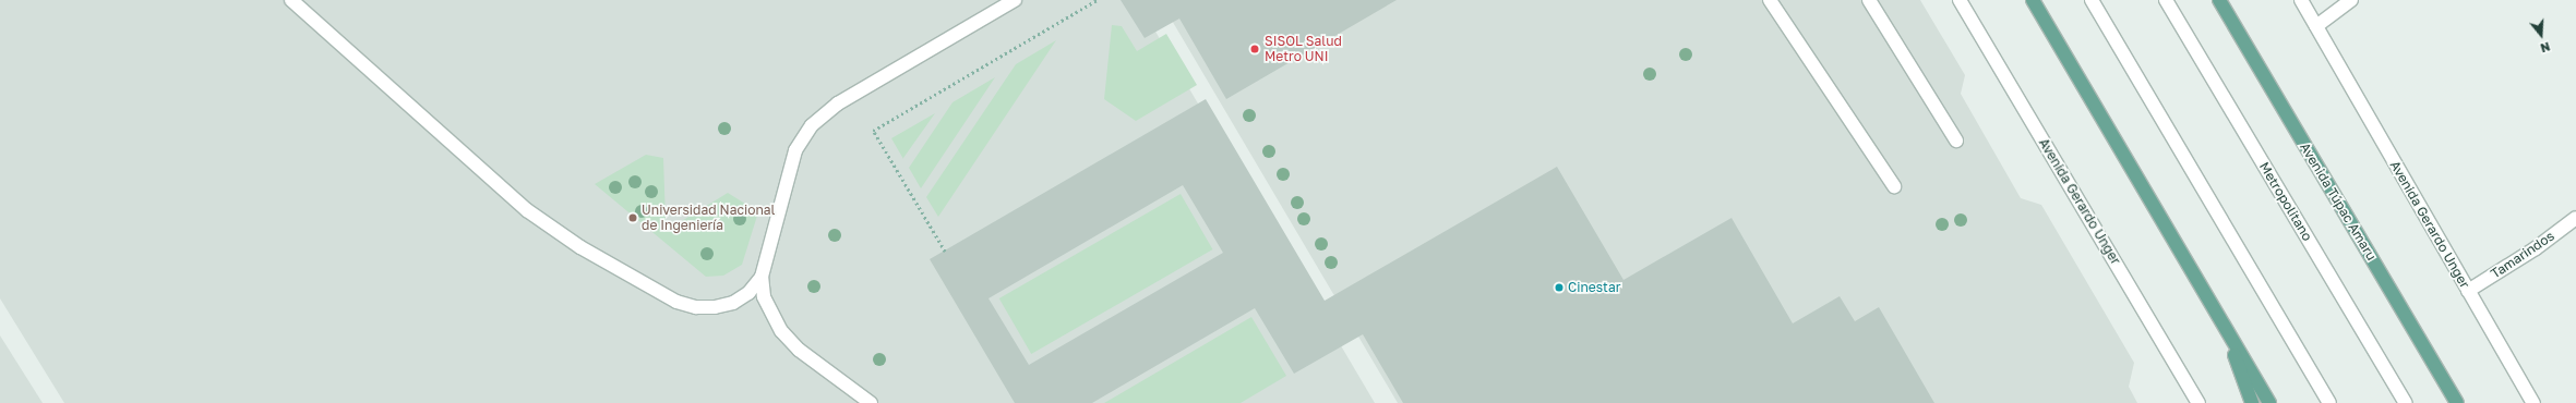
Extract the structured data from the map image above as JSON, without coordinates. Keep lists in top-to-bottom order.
{
  "streets": {
    "main road": ["Avenida Túpac Amaru"],
    "street": ["Avenida Gerardo Unger", "Metropolitano", "Tamarindos"]
  },
  "crossings": [
    ["Avenida Gerardo Unger", "Tamarindos"]
  ],
  "places": ["SISOL Salud Metro UNI", "Universidad Nacional de Ingeniería", "Cinestar"],
  "north": "bottom"
}
